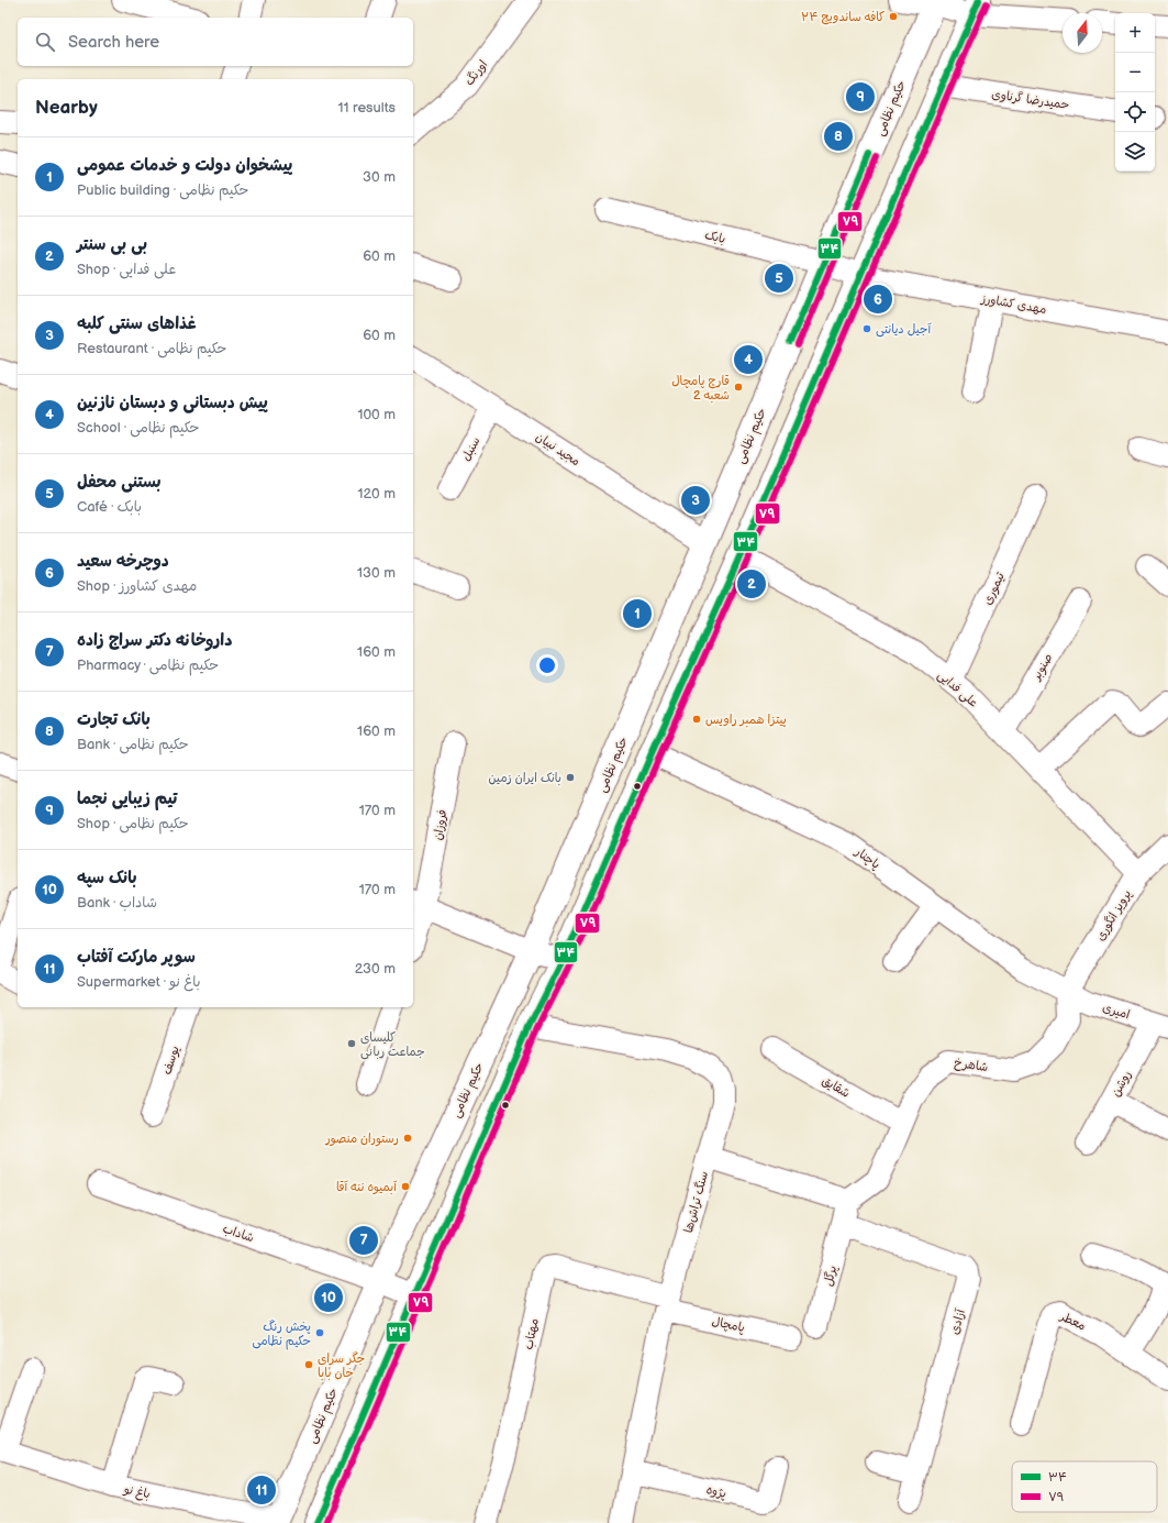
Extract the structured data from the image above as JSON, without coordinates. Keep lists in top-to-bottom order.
{
  "streets": {
    "main road": ["حکیم نظامی"],
    "street": [
      "اورنگ",
      "حمیدرضا گرناوی",
      "بابک",
      "مهدی کشاورز",
      "سنبل",
      "مجید نبیان",
      "تیموری",
      "صنوبر",
      "علی فدایی",
      "فروزان",
      "پاچنار",
      "پرویز انگوری",
      "امیری",
      "یوسف",
      "شاهرخ",
      "روشن",
      "شقایق",
      "سنگ تراش‌ها",
      "شاداب",
      "پرگل",
      "معطر",
      "آزادی",
      "پامچال",
      "مهتاب",
      "باغ نو",
      "پژوه"
    ]
  },
  "crossings": [
    ["حکیم نظامی", "بابک"],
    ["حکیم نظامی", "مجید نبیان"],
    ["حکیم نظامی", "شاداب"],
    ["حکیم نظامی", "باغ نو"],
    ["بابک", "مهدی کشاورز"],
    ["سنبل", "مجید نبیان"],
    ["تیموری", "علی فدایی"],
    ["صنوبر", "علی فدایی"],
    ["علی فدایی", "پرویز انگوری"],
    ["پاچنار", "پرویز انگوری"],
    ["پاچنار", "امیری"],
    ["پاچنار", "شاهرخ"],
    ["پرویز انگوری", "امیری"],
    ["پرویز انگوری", "شاهرخ"],
    ["امیری", "شاهرخ"],
    ["امیری", "روشن"],
    ["شاهرخ", "شقایق"],
    ["شاهرخ", "پرگل"],
    ["سنگ تراش‌ها", "پامچال"],
    ["سنگ تراش‌ها", "مهتاب"],
    ["سنگ تراش‌ها", "پژوه"],
    ["پرگل", "آزادی"],
    ["پامچال", "مهتاب"]
  ],
  "places": [
    "کافه ساندویچ ۲۴",
    "آجیل دیانتی",
    "قارچ پامچال شعبه 2",
    "پیتزا همبر راویس",
    "بانک ایران زمین",
    "کلیسای جماعت ربانی",
    "رستوران منصور",
    "آبمیوه ننه آقا",
    "پخش رنگ حکیم نظامی",
    "جگر سرای خان بابا"
  ],
  "lines": ["transit line ۳۴", "transit line ۷۹"],
  "legend": ["۳۴", "۷۹"],
  "north": "top",
  "page": {
    "map_buttons": ["+", "−"],
    "search": "Search here",
    "heading": ["Nearby", "11 results"],
    "pins": [
      "9",
      "8",
      "5",
      "6",
      "4",
      "3",
      "2",
      "1",
      "7",
      "10",
      "11"
    ],
    "list": [
      {
        "mark": "1",
        "name": "پیشخوان دولت و خدمات عمومی",
        "note": "Public building · حکیم نظامی",
        "value": "30 m"
      },
      {
        "mark": "2",
        "name": "بی بی سنتر",
        "note": "Shop · علی فدایی",
        "value": "60 m"
      },
      {
        "mark": "3",
        "name": "غذاهای سنتی کلبه",
        "note": "Restaurant · حکیم نظامی",
        "value": "60 m"
      },
      {
        "mark": "4",
        "name": "پیش دبستانی و دبستان نازنین",
        "note": "School · حکیم نظامی",
        "value": "100 m"
      },
      {
        "mark": "5",
        "name": "بستنی محفل",
        "note": "Café · بابک",
        "value": "120 m"
      },
      {
        "mark": "6",
        "name": "دوچرخه سعید",
        "note": "Shop · مهدی کشاورز",
        "value": "130 m"
      },
      {
        "mark": "7",
        "name": "داروخانه دکتر سراج زاده",
        "note": "Pharmacy · حکیم نظامی",
        "value": "160 m"
      },
      {
        "mark": "8",
        "name": "بانک تجارت",
        "note": "Bank · حکیم نظامی",
        "value": "160 m"
      },
      {
        "mark": "9",
        "name": "تیم زیبایی نجما",
        "note": "Shop · حکیم نظامی",
        "value": "170 m"
      },
      {
        "mark": "10",
        "name": "بانک سپه",
        "note": "Bank · شاداب",
        "value": "170 m"
      },
      {
        "mark": "11",
        "name": "سوپر مارکت آفتاب",
        "note": "Supermarket · باغ نو",
        "value": "230 m"
      }
    ]
  }
}
